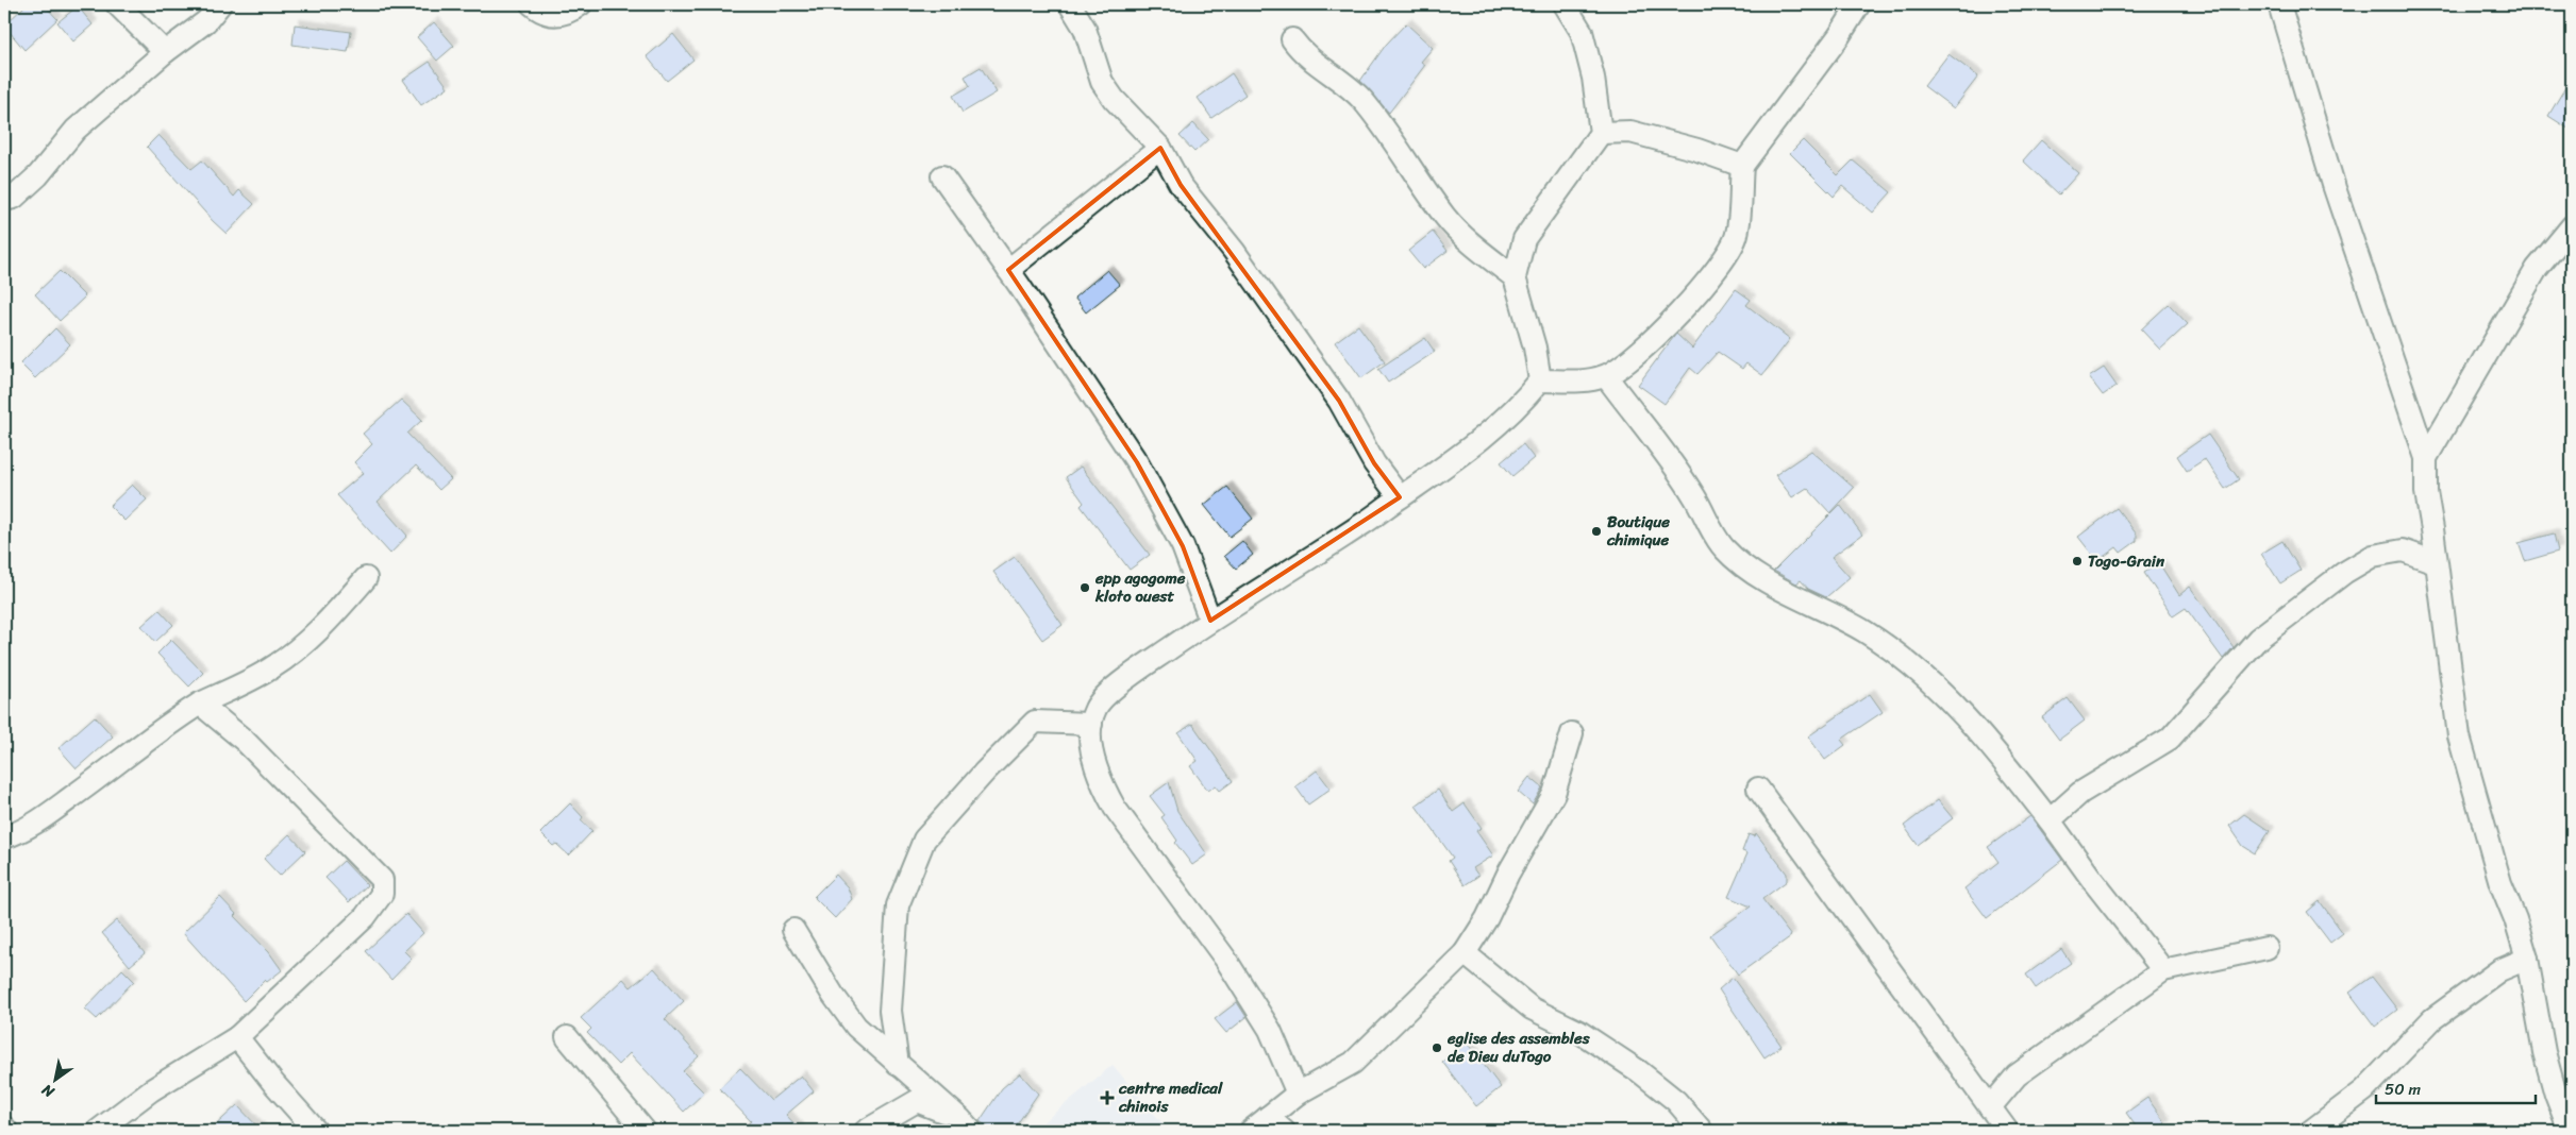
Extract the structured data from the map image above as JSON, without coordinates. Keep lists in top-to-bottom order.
{
  "places": {
    "other": [
      "Boutique chimique",
      "Togo-Grain",
      "epp agogome kloto ouest",
      "eglise des assembles de Dieu duTogo"
    ],
    "health": ["centre medical chinois"]
  },
  "scale_bar": "50 m",
  "north": "bottom left"
}
